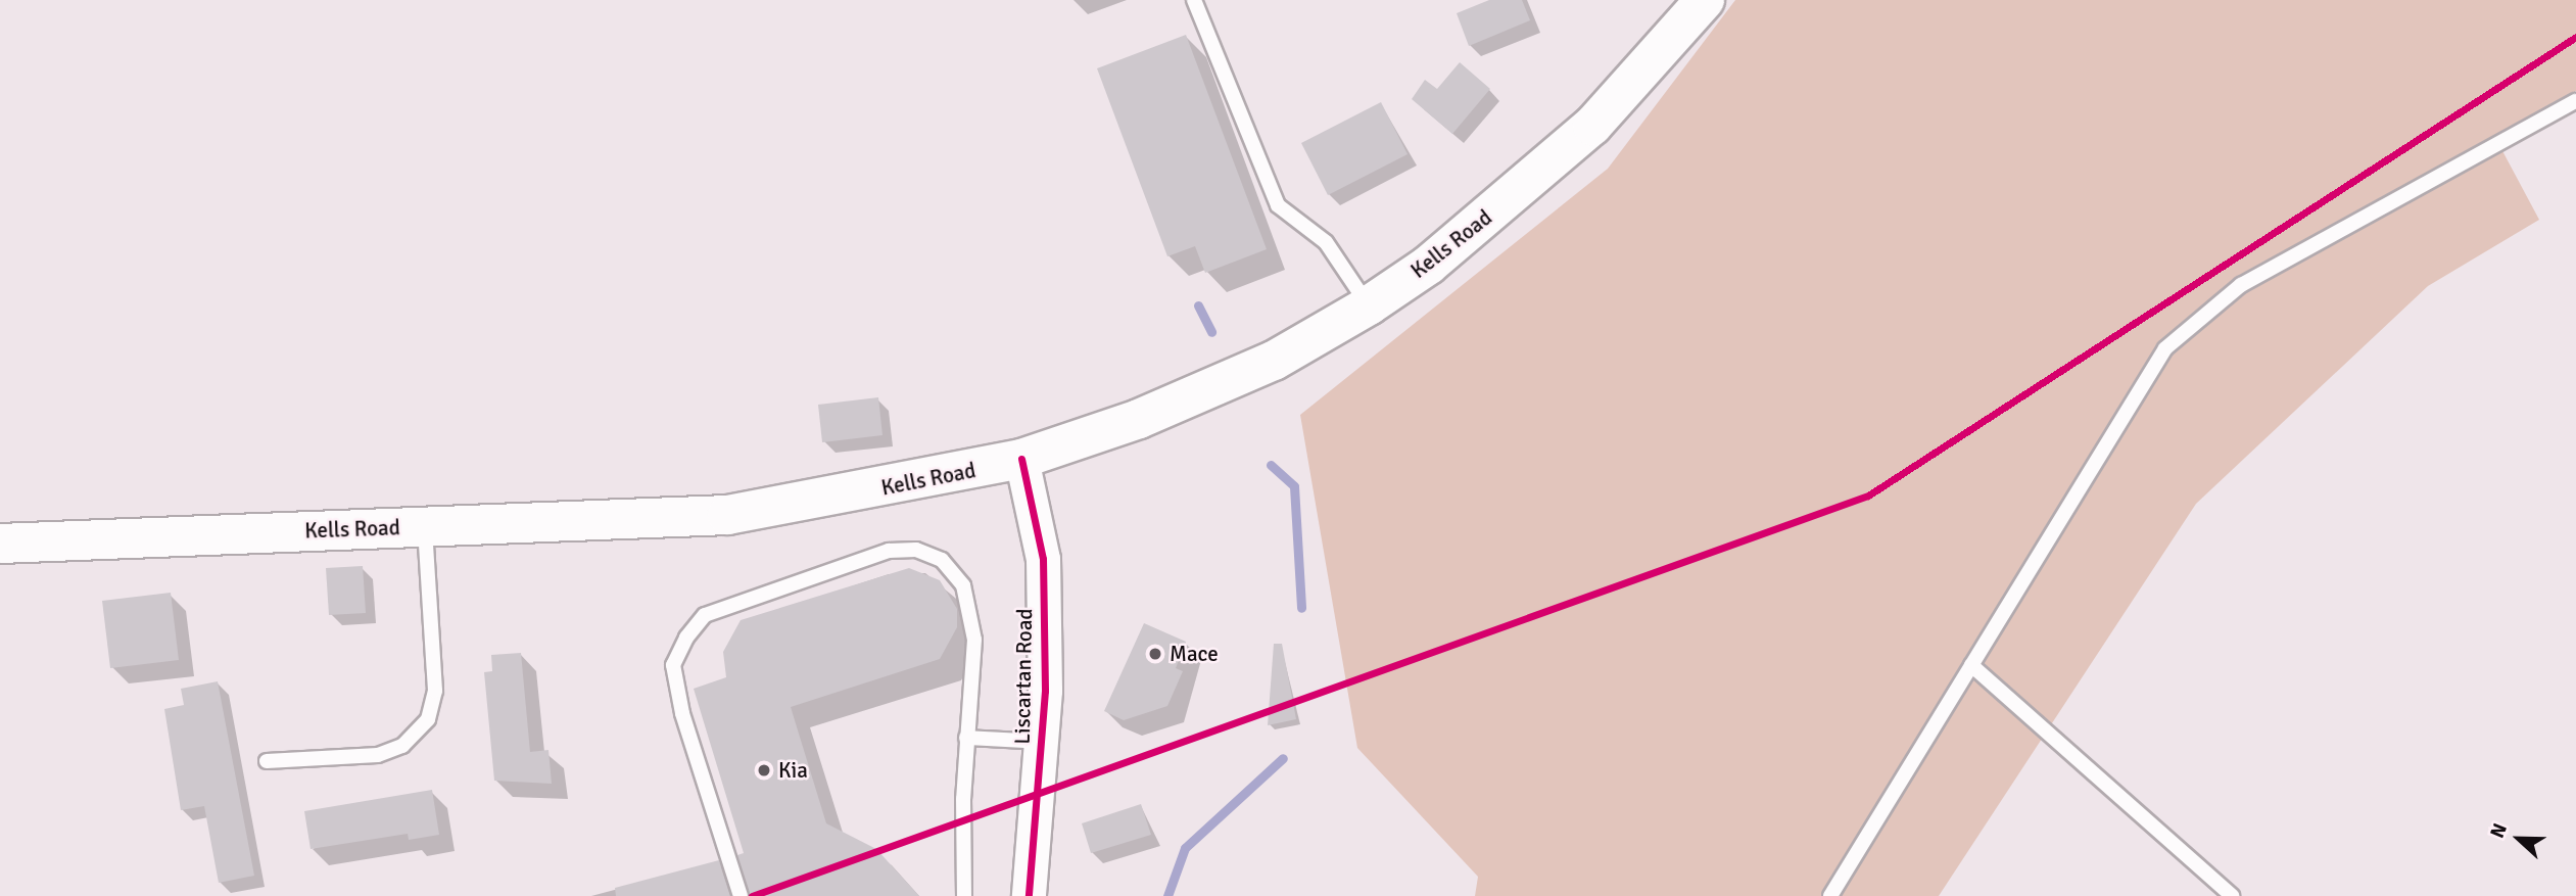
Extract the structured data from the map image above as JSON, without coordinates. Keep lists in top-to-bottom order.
{
  "streets": {
    "main road": ["Kells Road"],
    "street": ["Liscartan Road"]
  },
  "crossings": [
    ["Kells Road", "Liscartan Road"]
  ],
  "places": ["Mace", "Kia"],
  "north": "left"
}
